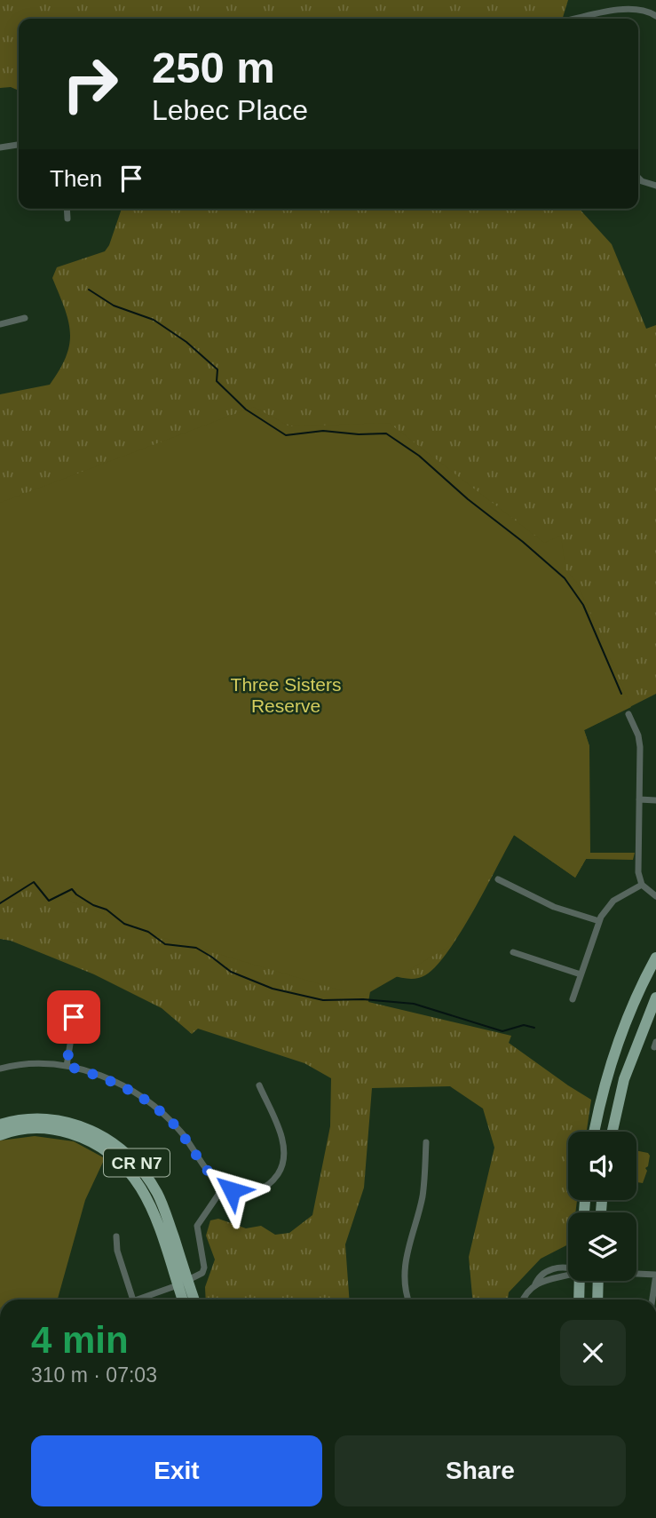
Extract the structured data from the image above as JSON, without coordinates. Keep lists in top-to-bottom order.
{
  "streets": {
    "main road": ["CR N7"]
  },
  "parks": ["Three Sisters Reserve"],
  "page": {
    "turn": ["250 m", "Lebec Place"],
    "then": "Then",
    "heading": ["4 min", "310 m · 07:03"],
    "buttons": ["Exit", "Share"]
  }
}
